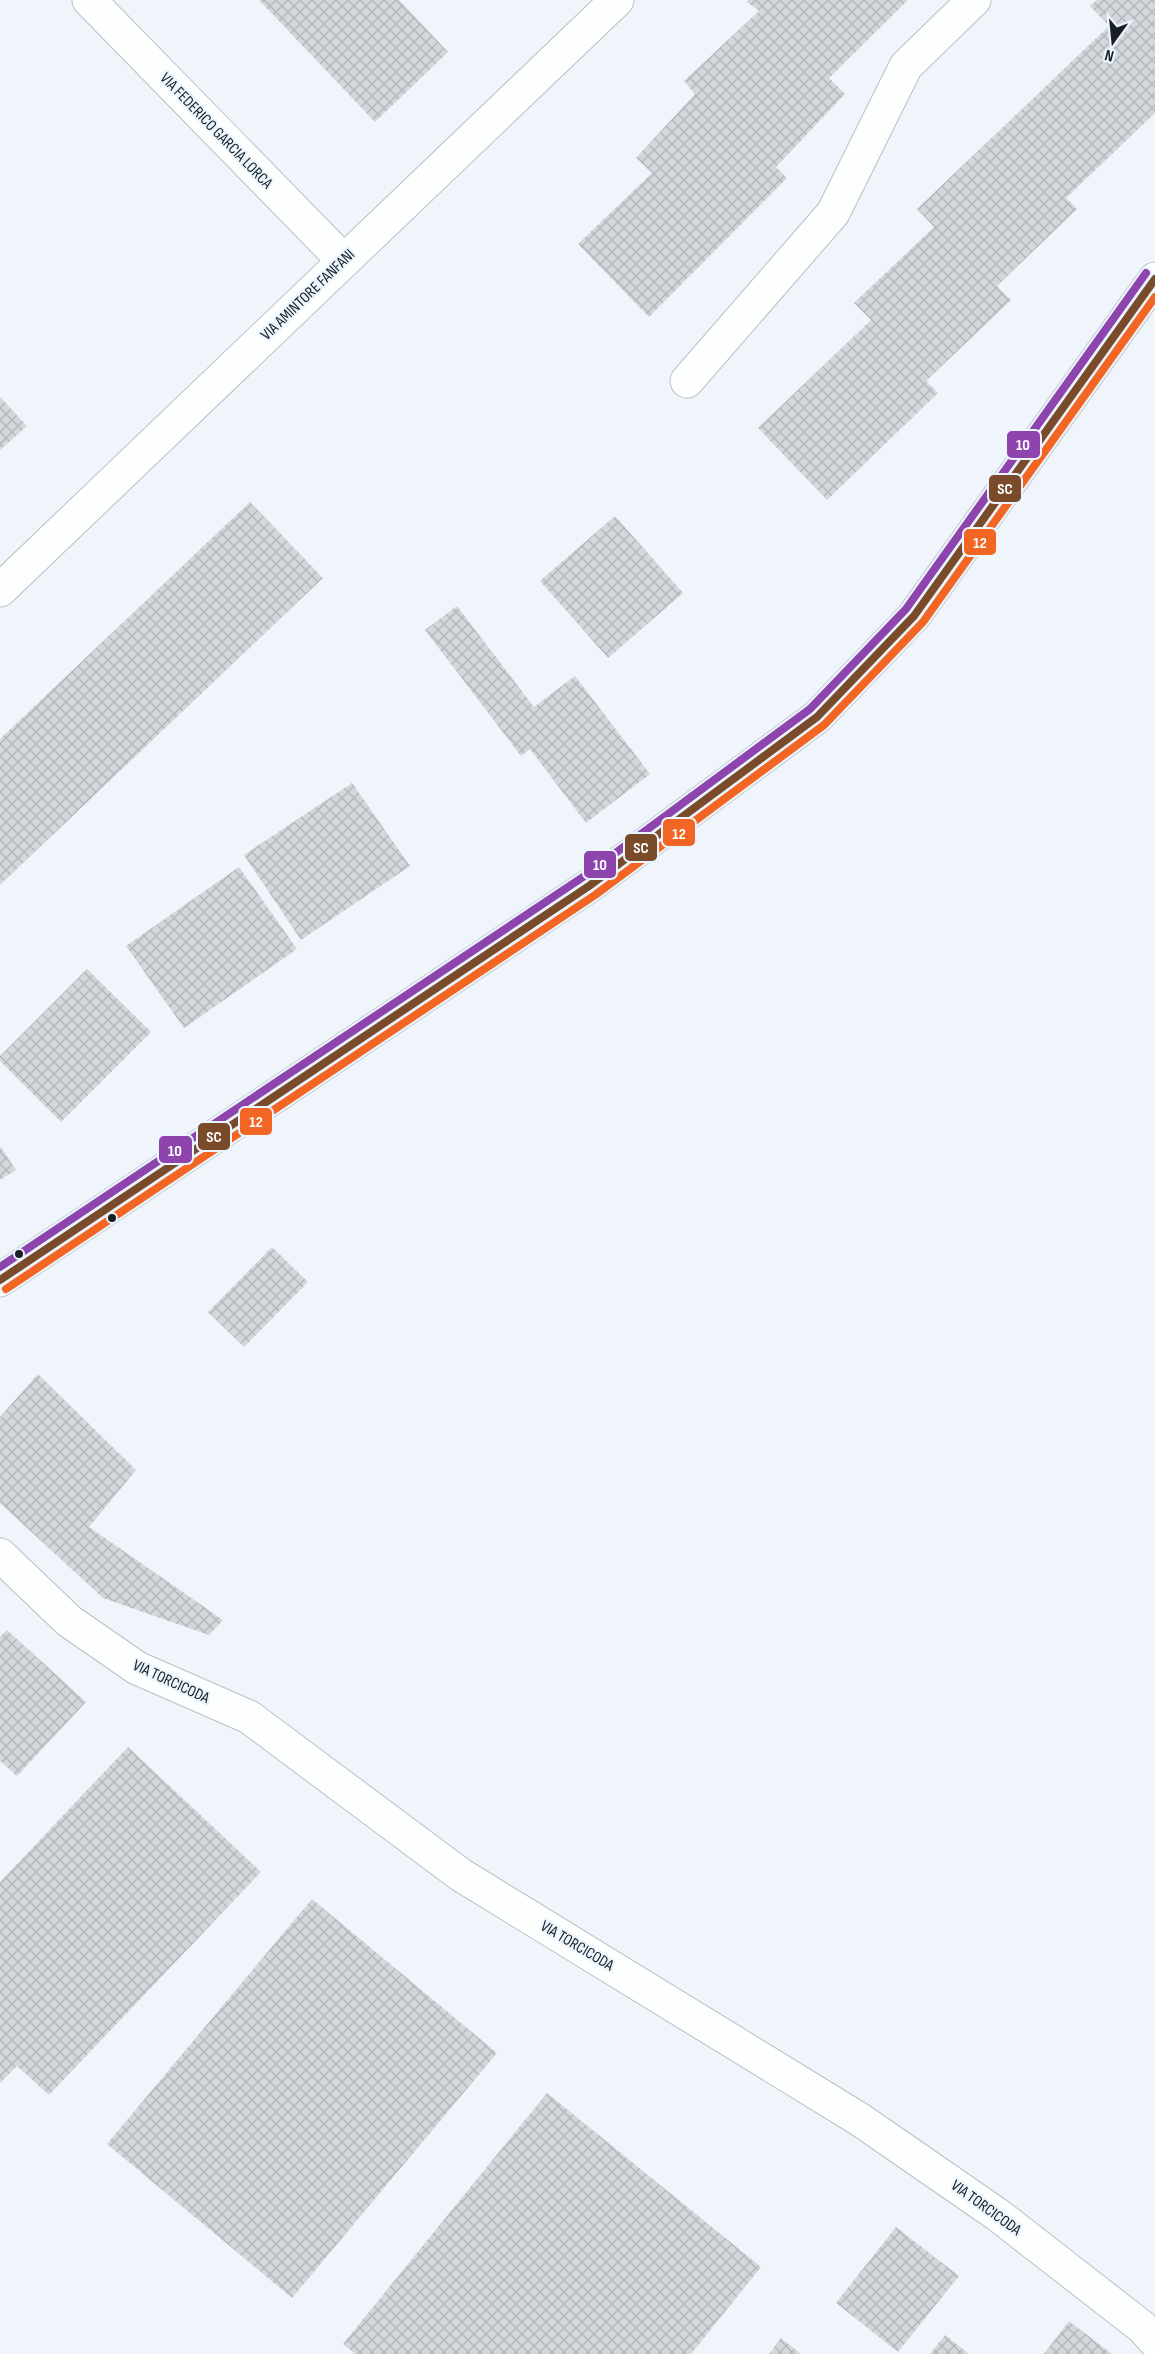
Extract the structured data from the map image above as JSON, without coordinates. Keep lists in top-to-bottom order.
{
  "streets": {
    "street": ["VIA FEDERICO GARCIA LORCA", "VIA AMINTORE FANFANI", "VIA TORCICODA"]
  },
  "crossings": [
    ["VIA FEDERICO GARCIA LORCA", "VIA AMINTORE FANFANI"]
  ],
  "lines": ["transit line 10", "transit line SC", "transit line 12"],
  "north": "bottom"
}
